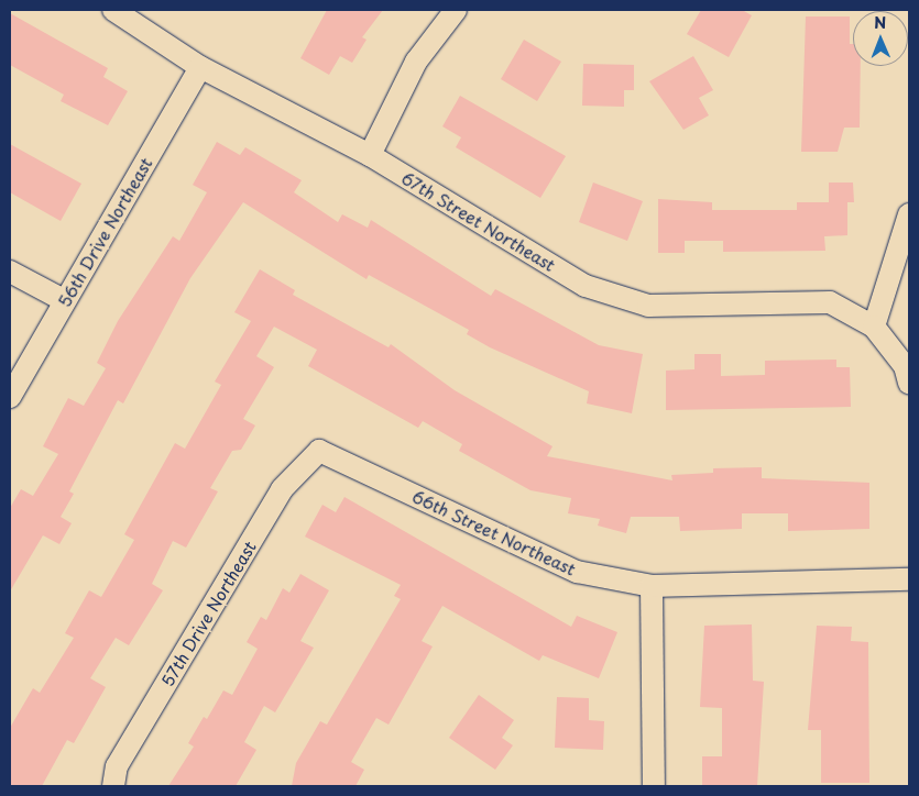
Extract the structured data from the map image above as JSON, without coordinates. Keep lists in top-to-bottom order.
{
  "streets": {
    "street": [
      "67th Street Northeast",
      "56th Drive Northeast",
      "66th Street Northeast",
      "57th Drive Northeast"
    ]
  },
  "crossings": [
    ["67th Street Northeast", "56th Drive Northeast"],
    ["66th Street Northeast", "57th Drive Northeast"]
  ],
  "north": "top"
}
